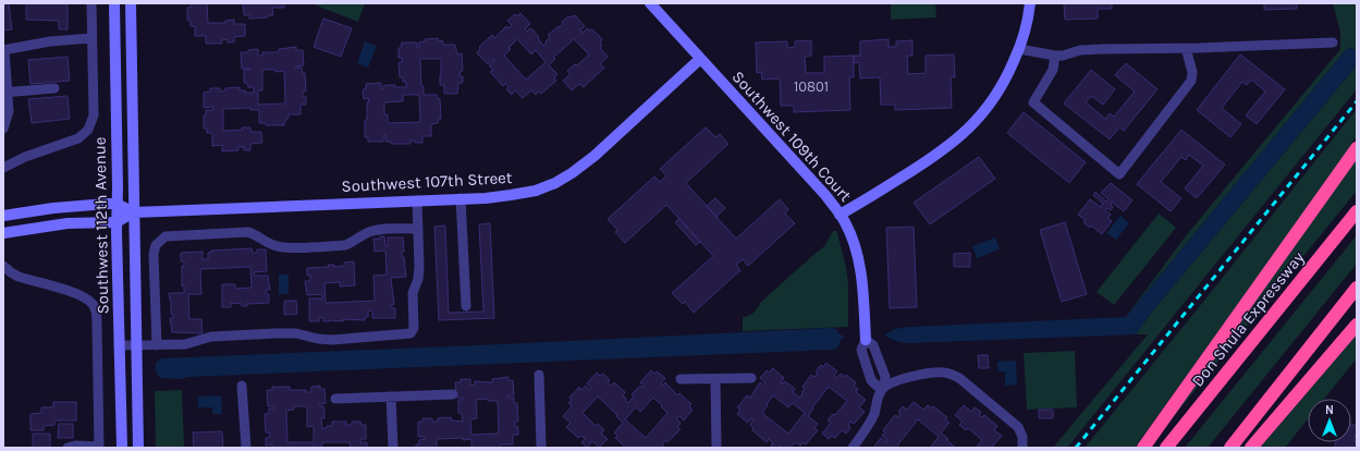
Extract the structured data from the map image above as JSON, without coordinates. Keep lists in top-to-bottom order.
{
  "streets": {
    "highway": ["Don Shula Expressway"],
    "street": ["Southwest 109th Court", "Southwest 107th Street", "Southwest 112th Avenue"]
  },
  "crossings": [
    ["Southwest 109th Court", "Southwest 107th Street"],
    ["Southwest 107th Street", "Southwest 112th Avenue"]
  ],
  "house_numbers": ["10801"],
  "north": "top"
}
